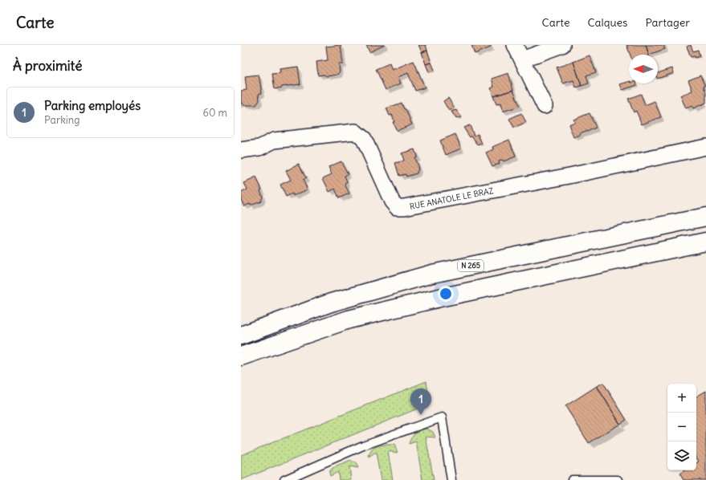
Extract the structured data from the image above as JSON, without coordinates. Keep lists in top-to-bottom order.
{
  "streets": {
    "highway": ["N 265"],
    "street": ["RUE ANATOLE LE BRAZ"]
  },
  "north": "left",
  "page": {
    "header": "Carte",
    "nav": ["Carte", "Calques", "Partager"],
    "heading": "À proximité",
    "list": [
      {
        "mark": "1",
        "name": "Parking employés",
        "note": "Parking",
        "value": "60 m"
      }
    ],
    "map_buttons": ["+", "−"],
    "pins": "1"
  }
}
